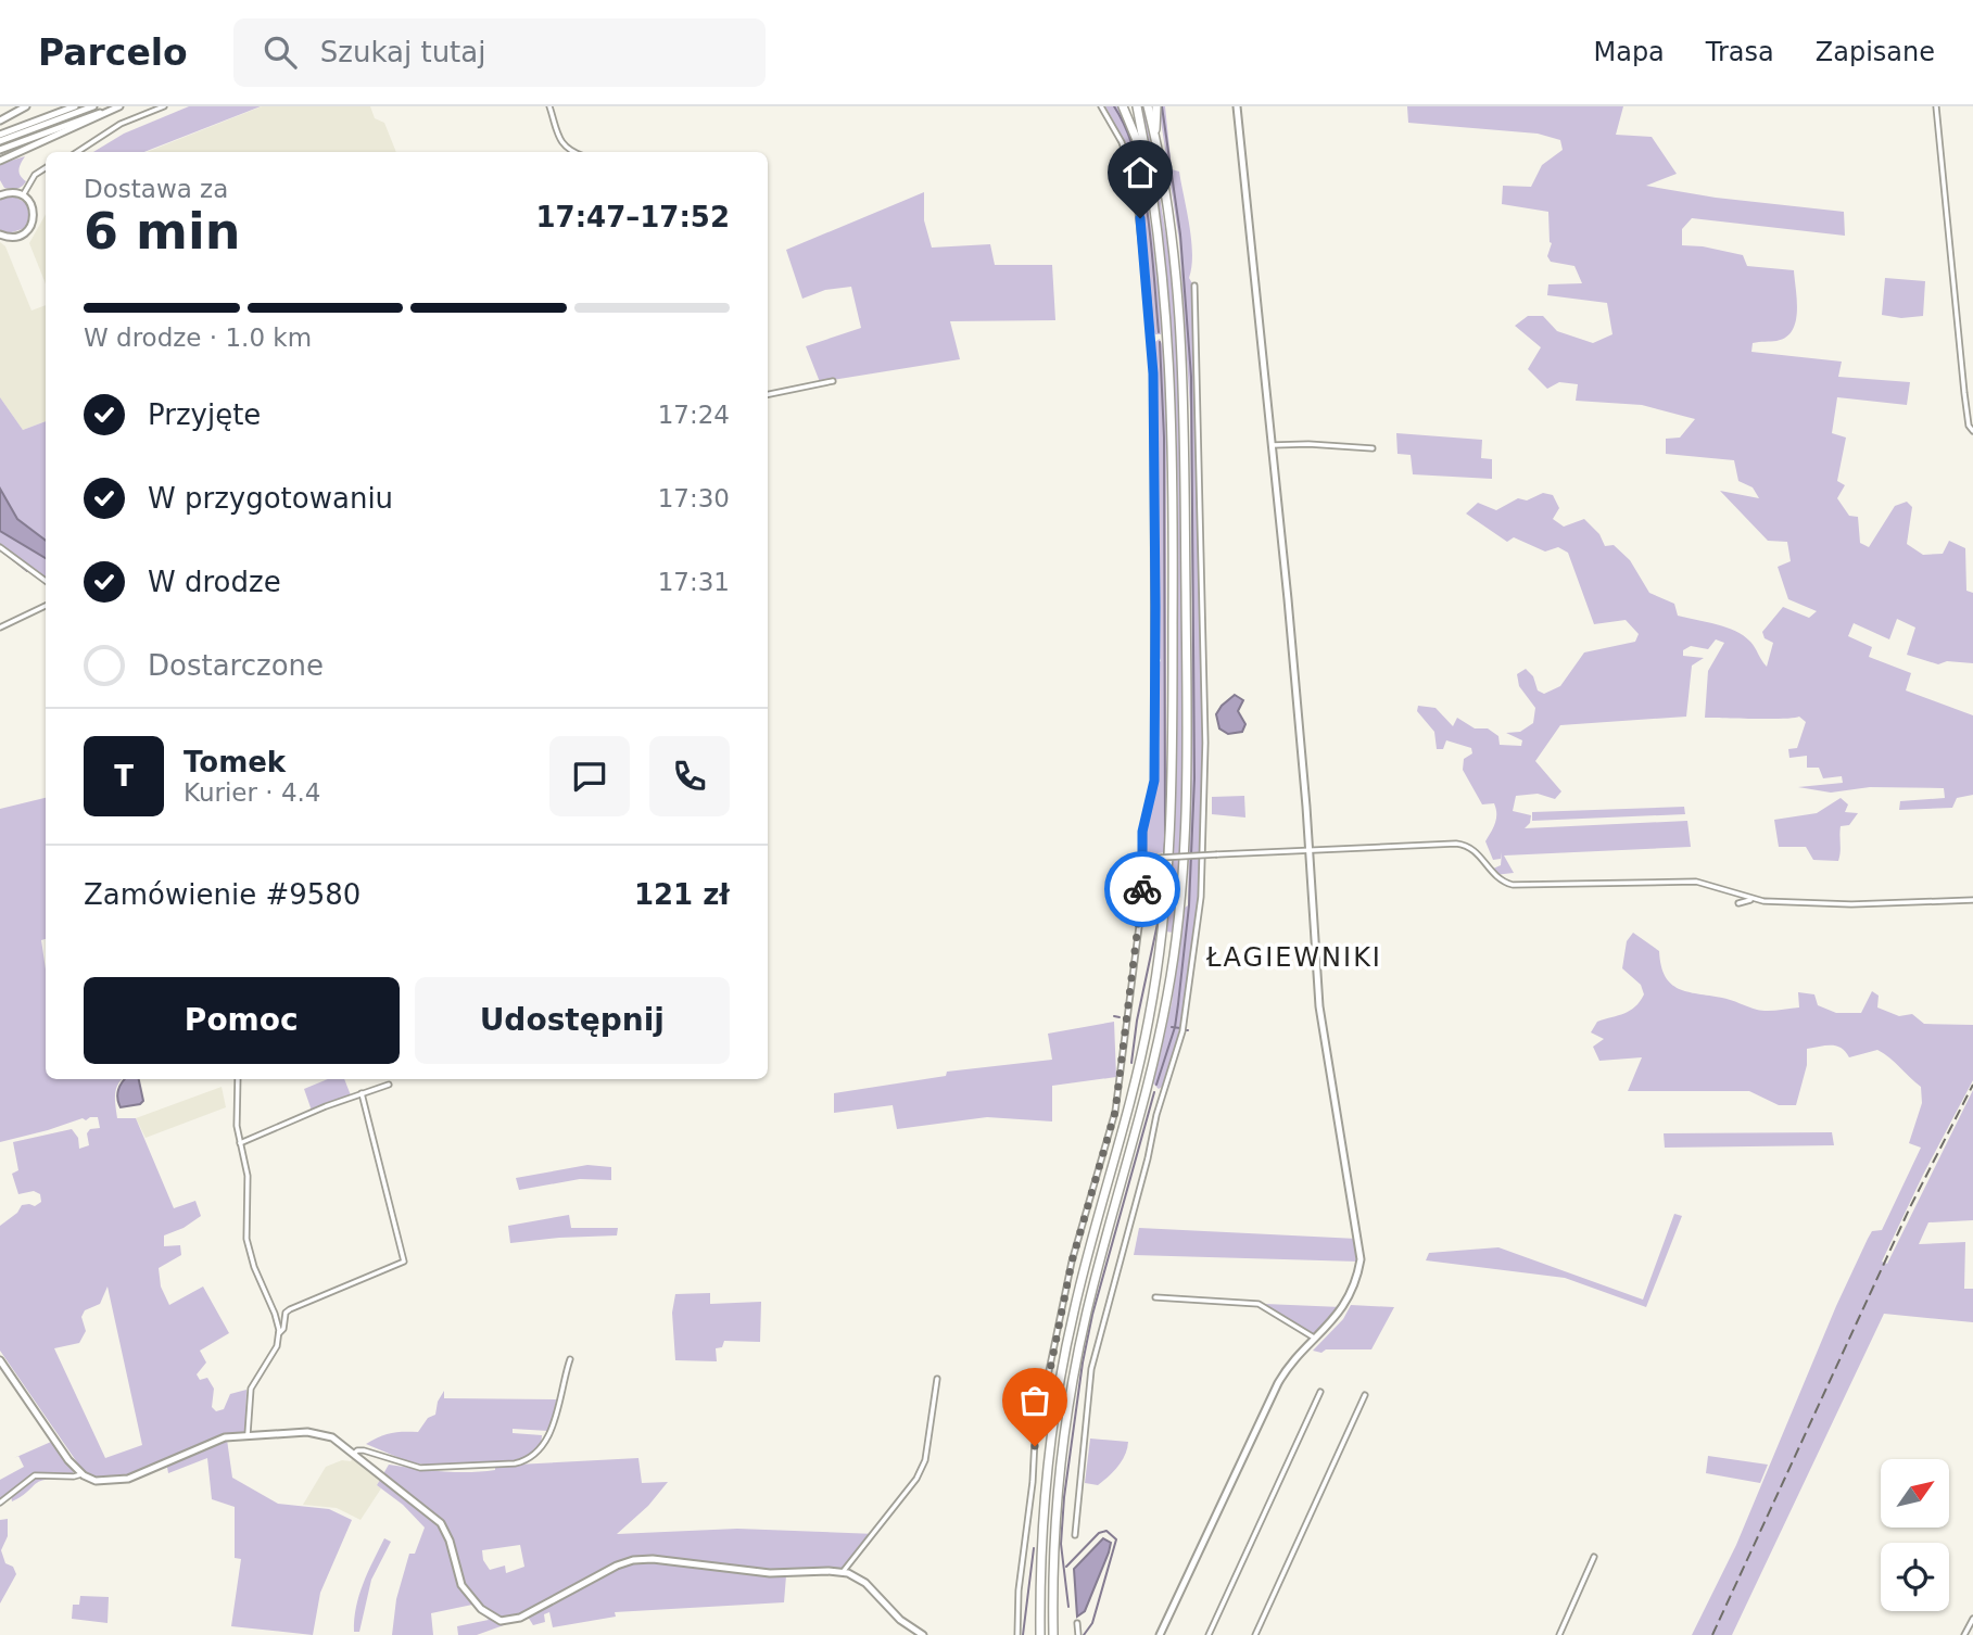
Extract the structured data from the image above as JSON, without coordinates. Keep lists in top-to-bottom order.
{
  "districts": ["ŁAGIEWNIKI"],
  "north": "top right",
  "page": {
    "header": "Parcelo",
    "search": "Szukaj tutaj",
    "nav": ["Mapa", "Trasa", "Zapisane"],
    "heading": ["6 min", "Dostawa za", "17:47–17:52"],
    "panel": [
      "Tomek",
      "Kurier · 4.4",
      "Zamówienie #9580",
      "121 zł"
    ],
    "bar": "W drodze · 1.0 km",
    "list": [
      ["Przyjęte", "17:24"],
      ["W przygotowaniu", "17:30"],
      ["W drodze", "17:31"],
      "Dostarczone"
    ],
    "round": "T",
    "buttons": ["Pomoc", "Udostępnij"]
  }
}
